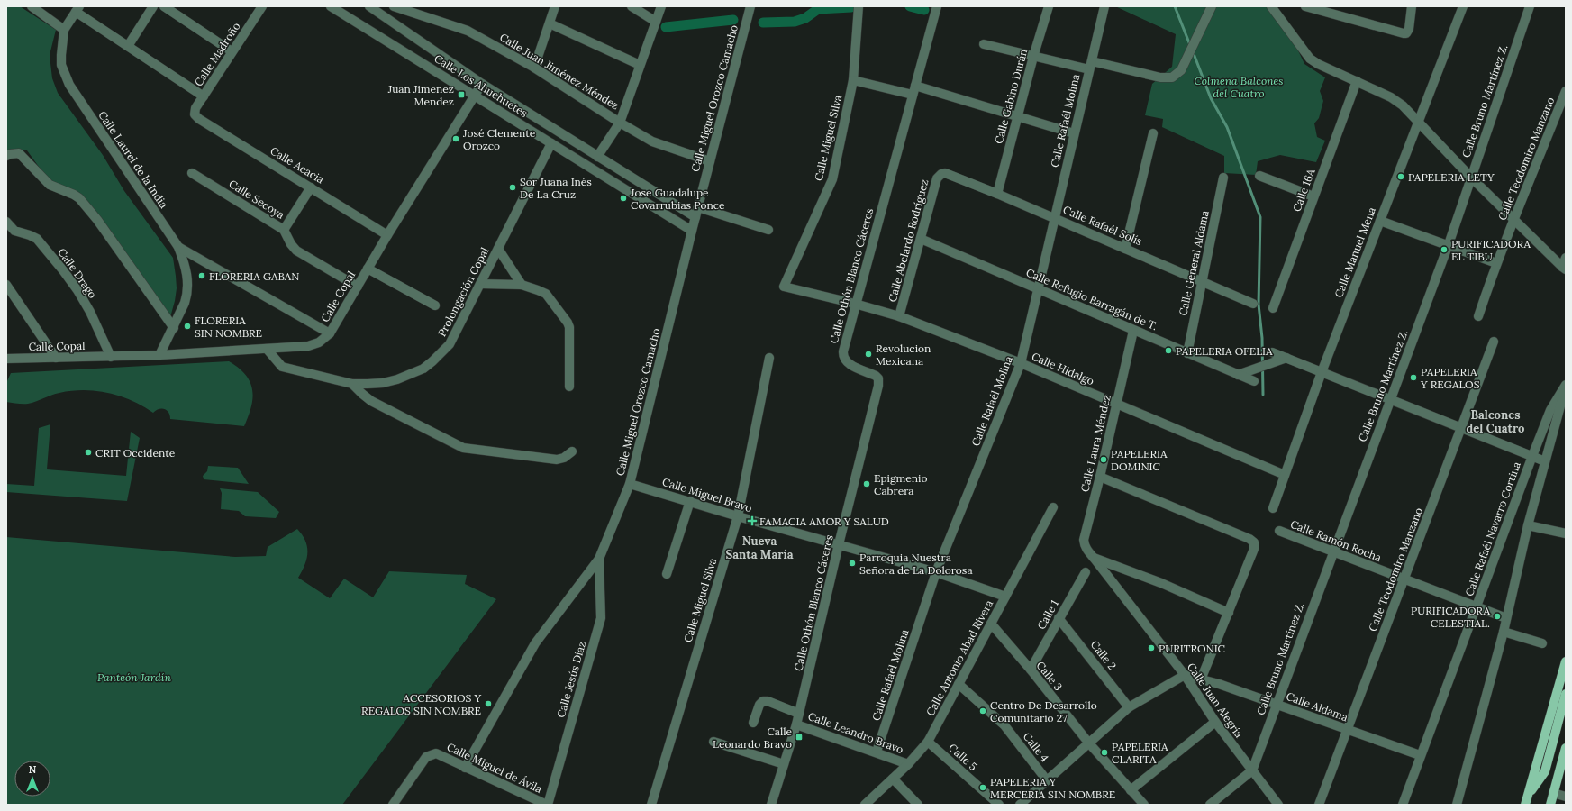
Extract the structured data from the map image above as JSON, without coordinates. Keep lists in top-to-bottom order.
{
  "streets": {
    "street": [
      "Calle Madroño",
      "Calle Juan Jiménez Méndez",
      "Calle Los Ahuehuetes",
      "Calle Gabino Durán",
      "Calle Miguel Orozco Camacho",
      "Calle Bruno Martínez Z.",
      "Calle Rafaél Molina",
      "Calle Miguel Silva",
      "Calle Teodomiro Manzano",
      "Calle Laurel de la India",
      "Calle Acacia",
      "Calle 16A",
      "Calle Secoya",
      "Calle Rafaél Solís",
      "Calle Abelardo Rodríguez",
      "Calle Manuel Mena",
      "Calle General Aldama",
      "Calle Drago",
      "Calle Othón Blanco Cáceres",
      "Prolongación Copal",
      "Calle Copal",
      "Calle Refugio Barragán de T.",
      "Calle Hidalgo",
      "Calle Laura Méndez",
      "Calle Miguel Bravo",
      "Calle Rafaél Navarro Cortina",
      "Calle Ramón Rocha",
      "Calle 1",
      "Calle 2",
      "Calle Antonio Abad Rivera",
      "Calle 3",
      "Calle Jesús Díaz",
      "Calle Juan Alegría",
      "Calle Aldama",
      "Calle Leandro Bravo",
      "Calle 4",
      "Calle 5",
      "Calle Miguel de Ávila"
    ]
  },
  "crossings": [
    ["Calle Madroño", "Calle Acacia"],
    ["Calle Juan Jiménez Méndez", "Calle Miguel Orozco Camacho"],
    ["Calle Los Ahuehuetes", "Calle Miguel Orozco Camacho"],
    ["Calle Los Ahuehuetes", "Prolongación Copal"],
    ["Calle Los Ahuehuetes", "Calle Copal"],
    ["Calle Gabino Durán", "Calle Rafaél Solís"],
    ["Calle Miguel Orozco Camacho", "Calle Miguel Bravo"],
    ["Calle Miguel Orozco Camacho", "Calle Jesús Díaz"],
    ["Calle Miguel Orozco Camacho", "Calle Miguel de Ávila"],
    ["Calle Bruno Martínez Z.", "Calle Ramón Rocha"],
    ["Calle Bruno Martínez Z.", "Calle Juan Alegría"],
    ["Calle Bruno Martínez Z.", "Calle Aldama"],
    ["Calle Rafaél Molina", "Calle Rafaél Solís"],
    ["Calle Rafaél Molina", "Calle Refugio Barragán de T."],
    ["Calle Rafaél Molina", "Calle Hidalgo"],
    ["Calle Rafaél Molina", "Calle Miguel Bravo"],
    ["Calle Rafaél Molina", "Calle Leandro Bravo"],
    ["Calle Miguel Silva", "Calle Hidalgo"],
    ["Calle Miguel Silva", "Calle Miguel Bravo"],
    ["Calle Teodomiro Manzano", "Calle Ramón Rocha"],
    ["Calle Teodomiro Manzano", "Calle Aldama"],
    ["Calle Laurel de la India", "Calle Copal"],
    ["Calle Acacia", "Calle Copal"],
    ["Calle Secoya", "Calle Copal"],
    ["Calle Rafaél Solís", "Calle Abelardo Rodríguez"],
    ["Calle Rafaél Solís", "Calle General Aldama"],
    ["Calle Abelardo Rodríguez", "Calle Refugio Barragán de T."],
    ["Calle Abelardo Rodríguez", "Calle Hidalgo"],
    ["Calle Manuel Mena", "Calle Hidalgo"],
    ["Calle General Aldama", "Calle Refugio Barragán de T."],
    ["Calle Drago", "Calle Copal"],
    ["Calle Othón Blanco Cáceres", "Calle Hidalgo"],
    ["Calle Othón Blanco Cáceres", "Calle Miguel Bravo"],
    ["Calle Othón Blanco Cáceres", "Calle Leandro Bravo"],
    ["Prolongación Copal", "Calle Copal"],
    ["Calle Refugio Barragán de T.", "Calle Laura Méndez"],
    ["Calle Hidalgo", "Calle Laura Méndez"],
    ["Calle Laura Méndez", "Calle Juan Alegría"],
    ["Calle Miguel Bravo", "Calle Antonio Abad Rivera"],
    ["Calle Rafaél Navarro Cortina", "Calle Ramón Rocha"],
    ["Calle Rafaél Navarro Cortina", "Calle Aldama"],
    ["Calle 1", "Calle 2"],
    ["Calle 1", "Calle 3"],
    ["Calle Antonio Abad Rivera", "Calle 3"],
    ["Calle Antonio Abad Rivera", "Calle Leandro Bravo"],
    ["Calle Antonio Abad Rivera", "Calle 4"],
    ["Calle Antonio Abad Rivera", "Calle 5"],
    ["Calle Jesús Díaz", "Calle Miguel de Ávila"],
    ["Calle Juan Alegría", "Calle Aldama"]
  ],
  "districts": ["Balcones del Cuatro", "Nueva Santa María"],
  "parks": ["Colmena Balcones del Cuatro", "Panteón Jardín"],
  "places": {
    "transit": ["Juan Jimenez Mendez", "Calle Leonardo Bravo"],
    "other": [
      "José Clemente Orozco",
      "PAPELERIA LETY",
      "Sor Juana Inés De La Cruz",
      "Jose Guadalupe Covarrubias Ponce",
      "PURIFICADORA EL TIBU",
      "FLORERIA GABAN",
      "FLORERIA SIN NOMBRE",
      "PAPELERIA OFELIA",
      "Revolucion Mexicana",
      "PAPELERIA Y REGALOS",
      "CRIT Occidente",
      "PAPELERIA DOMINIC",
      "Epigmenio Cabrera",
      "Parroquia Nuestra Señora de La Dolorosa",
      "PURIFICADORA CELESTIAL.",
      "PURITRONIC",
      "ACCESORIOS Y REGALOS SIN NOMBRE",
      "Centro De Desarrollo Comunitario 27",
      "PAPELERIA CLARITA",
      "PAPELERIA Y MERCERIA SIN NOMBRE"
    ],
    "health": ["FAMACIA AMOR Y SALUD"]
  },
  "north": "top"
}
